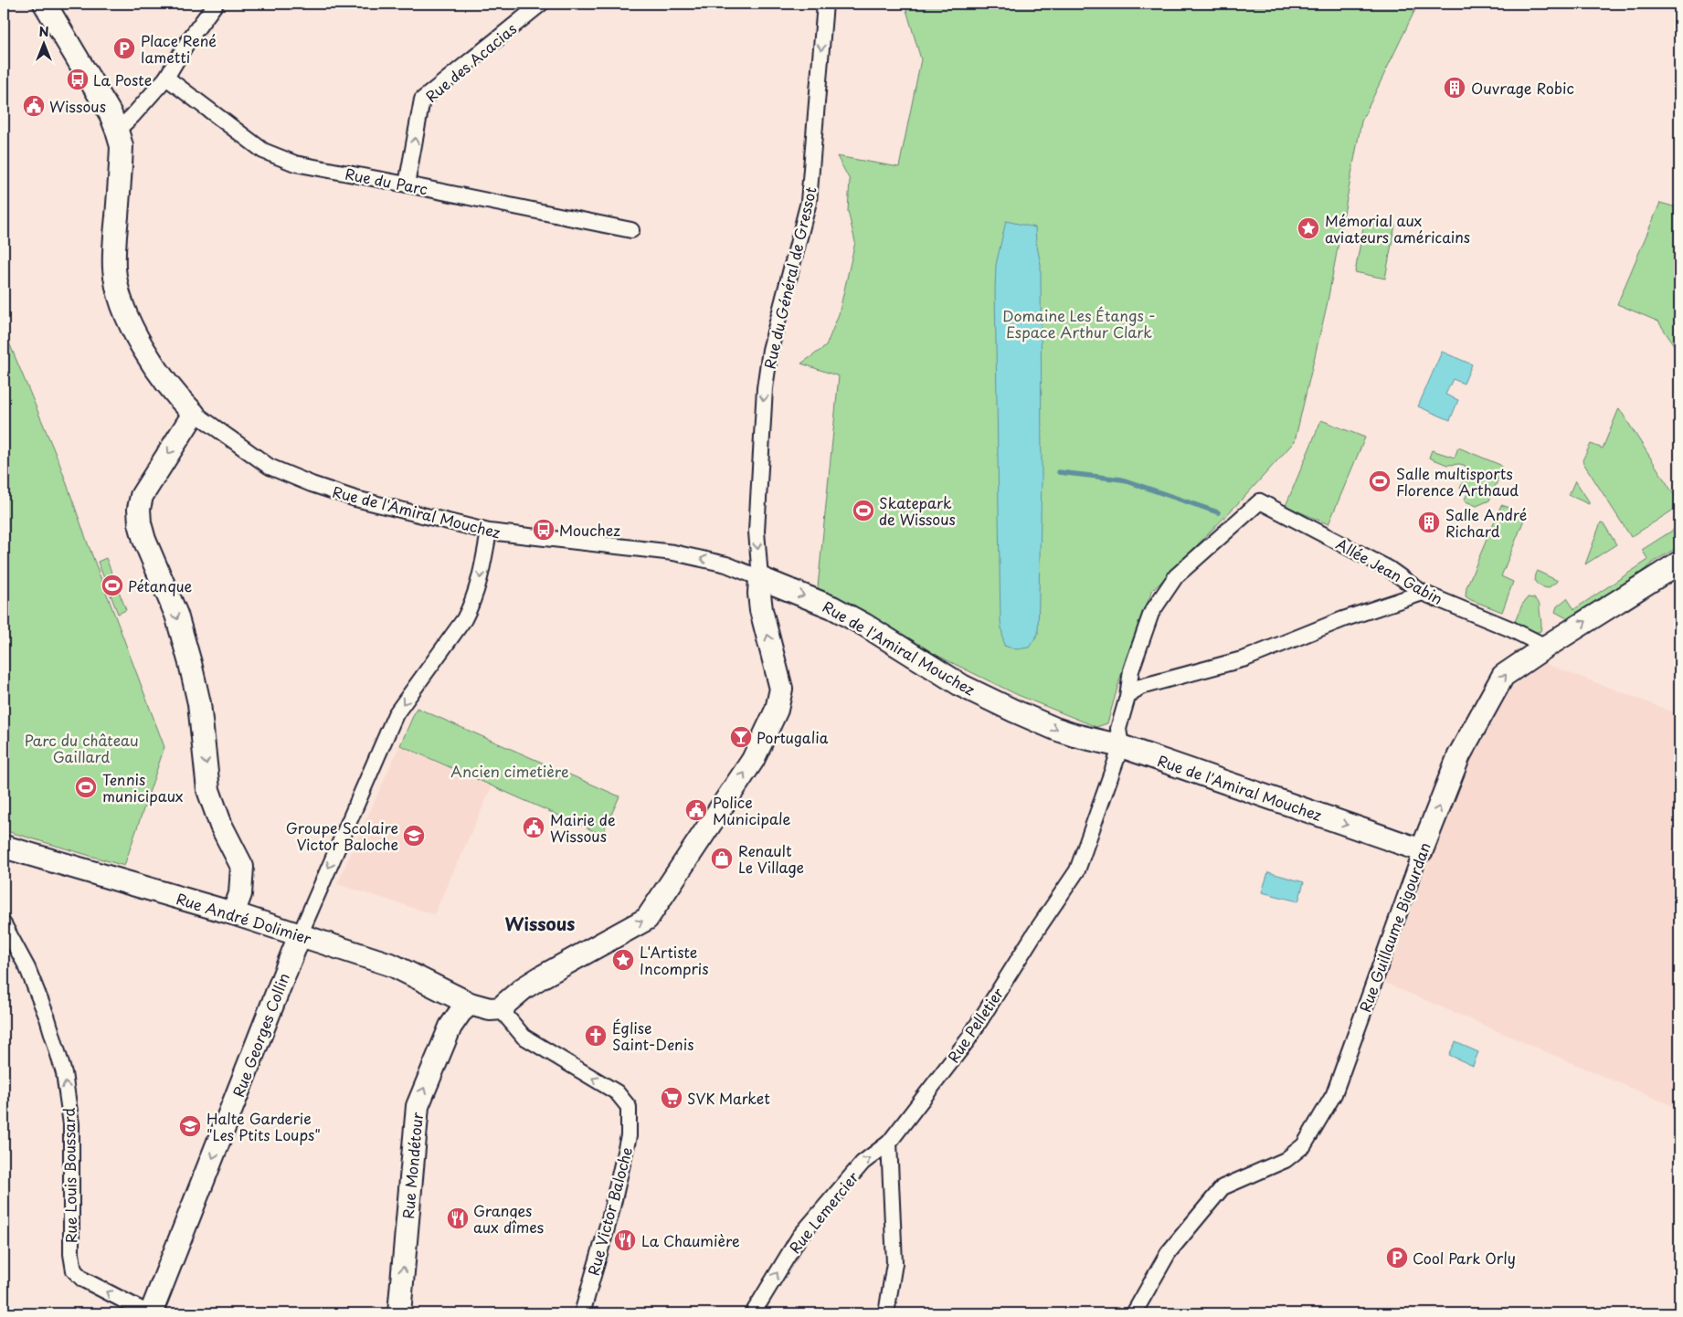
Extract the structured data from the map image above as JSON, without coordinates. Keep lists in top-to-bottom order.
{
  "streets": {
    "street": [
      "Rue des Acacias",
      "Rue du Parc",
      "Rue du Général de Gressot",
      "Rue de l'Amiral Mouchez",
      "Allée Jean Gabin",
      "Rue André Dolimier",
      "Rue Guillaume Bigourdan",
      "Rue Pelletier",
      "Rue Georges Collin",
      "Rue Mondétour",
      "Rue Louis Boussard",
      "Rue Victor Baloche",
      "Rue Lemercier"
    ]
  },
  "crossings": [
    ["Rue des Acacias", "Rue du Parc"],
    ["Rue du Général de Gressot", "Rue de l'Amiral Mouchez"],
    ["Rue de l'Amiral Mouchez", "Rue Guillaume Bigourdan"],
    ["Rue de l'Amiral Mouchez", "Rue Pelletier"],
    ["Allée Jean Gabin", "Rue Guillaume Bigourdan"],
    ["Rue André Dolimier", "Rue Georges Collin"],
    ["Rue André Dolimier", "Rue Mondétour"],
    ["Rue André Dolimier", "Rue Victor Baloche"],
    ["Rue Pelletier", "Rue Lemercier"],
    ["Rue Georges Collin", "Rue Louis Boussard"]
  ],
  "one_way": [
    "Rue des Acacias",
    "Rue du Général de Gressot",
    "Rue Guillaume Bigourdan",
    "Rue Georges Collin",
    "Rue Mondétour",
    "Rue Louis Boussard",
    "Rue Victor Baloche",
    "Rue Lemercier"
  ],
  "districts": ["Wissous"],
  "parks": ["Domaine Les Étangs - Espace Arthur Clark", "Parc du château Gaillard", "Ancien cimetière"],
  "places": {
    "parking": ["Place René Iametti", "Cool Park Orly"],
    "bus stop": ["La Poste", "Mouchez"],
    "building": ["Ouvrage Robic", "Salle André Richard"],
    "public building": ["Wissous", "Police Municipale", "Mairie de Wissous"],
    "place": ["Mémorial aux aviateurs américains", "L'Artiste Incompris"],
    "sports": [
      "Salle multisports Florence Arthaud",
      "Skatepark de Wissous",
      "Pétanque",
      "Tennis municipaux"
    ],
    "bar": ["Portugalia"],
    "school or university": ["Groupe Scolaire Victor Baloche", "Halte Garderie \"Les Ptits Loups\""],
    "shop": ["Renault Le Village"],
    "church": ["Église Saint-Denis"],
    "supermarket": ["SVK Market"],
    "restaurant": ["Granges aux dîmes", "La Chaumière"]
  },
  "north": "top"
}
